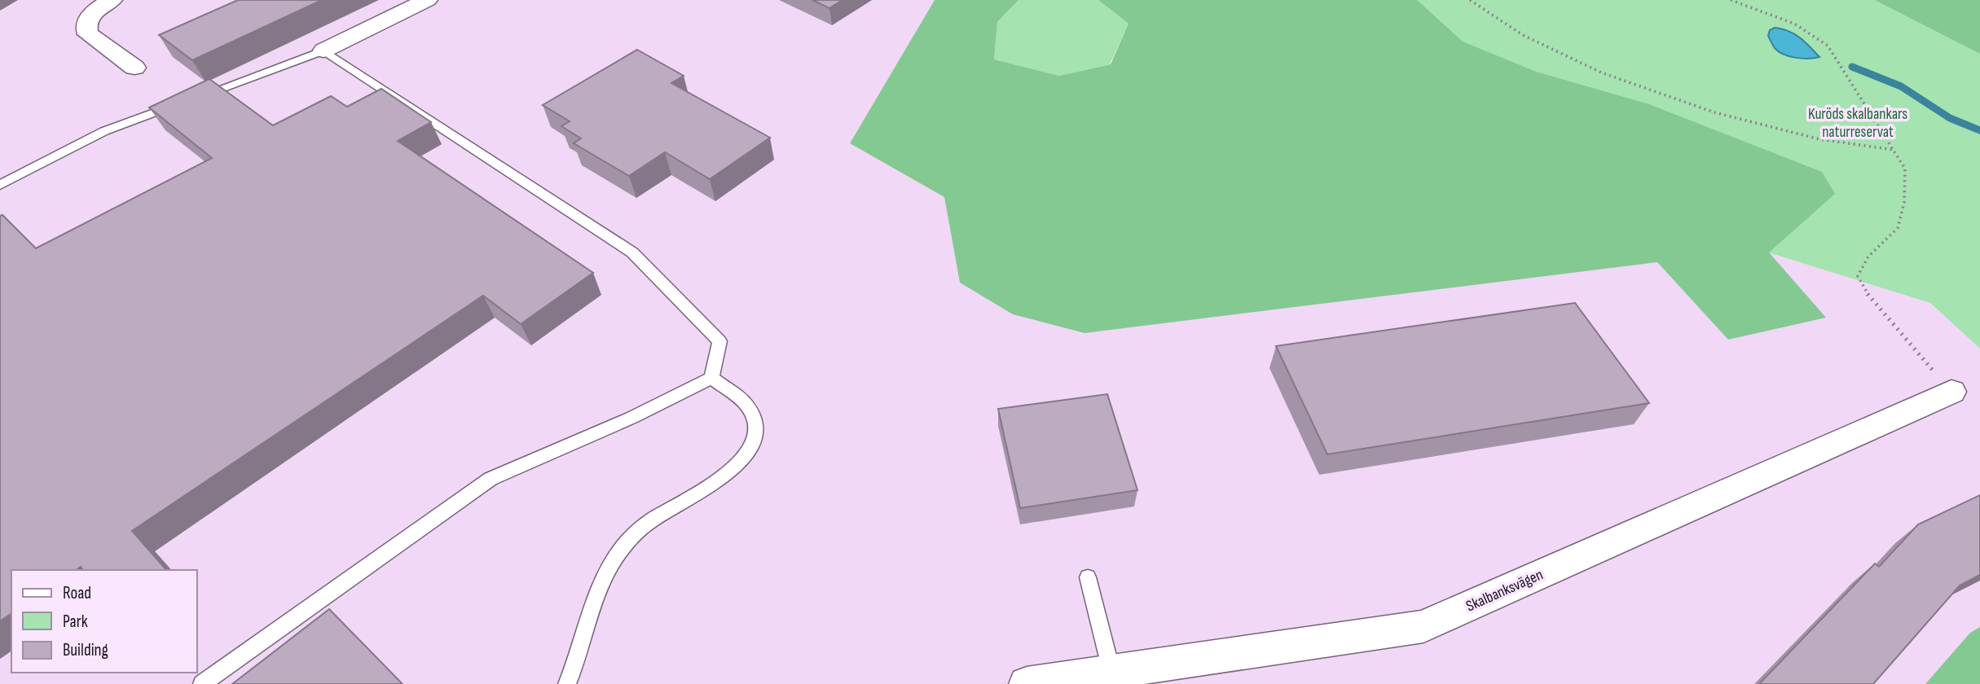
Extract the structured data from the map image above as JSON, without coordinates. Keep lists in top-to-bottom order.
{
  "streets": {
    "street": ["Skalbanksvägen"]
  },
  "parks": ["Kuröds skalbankars naturreservat"],
  "legend": ["Road", "Park", "Building"]
}
